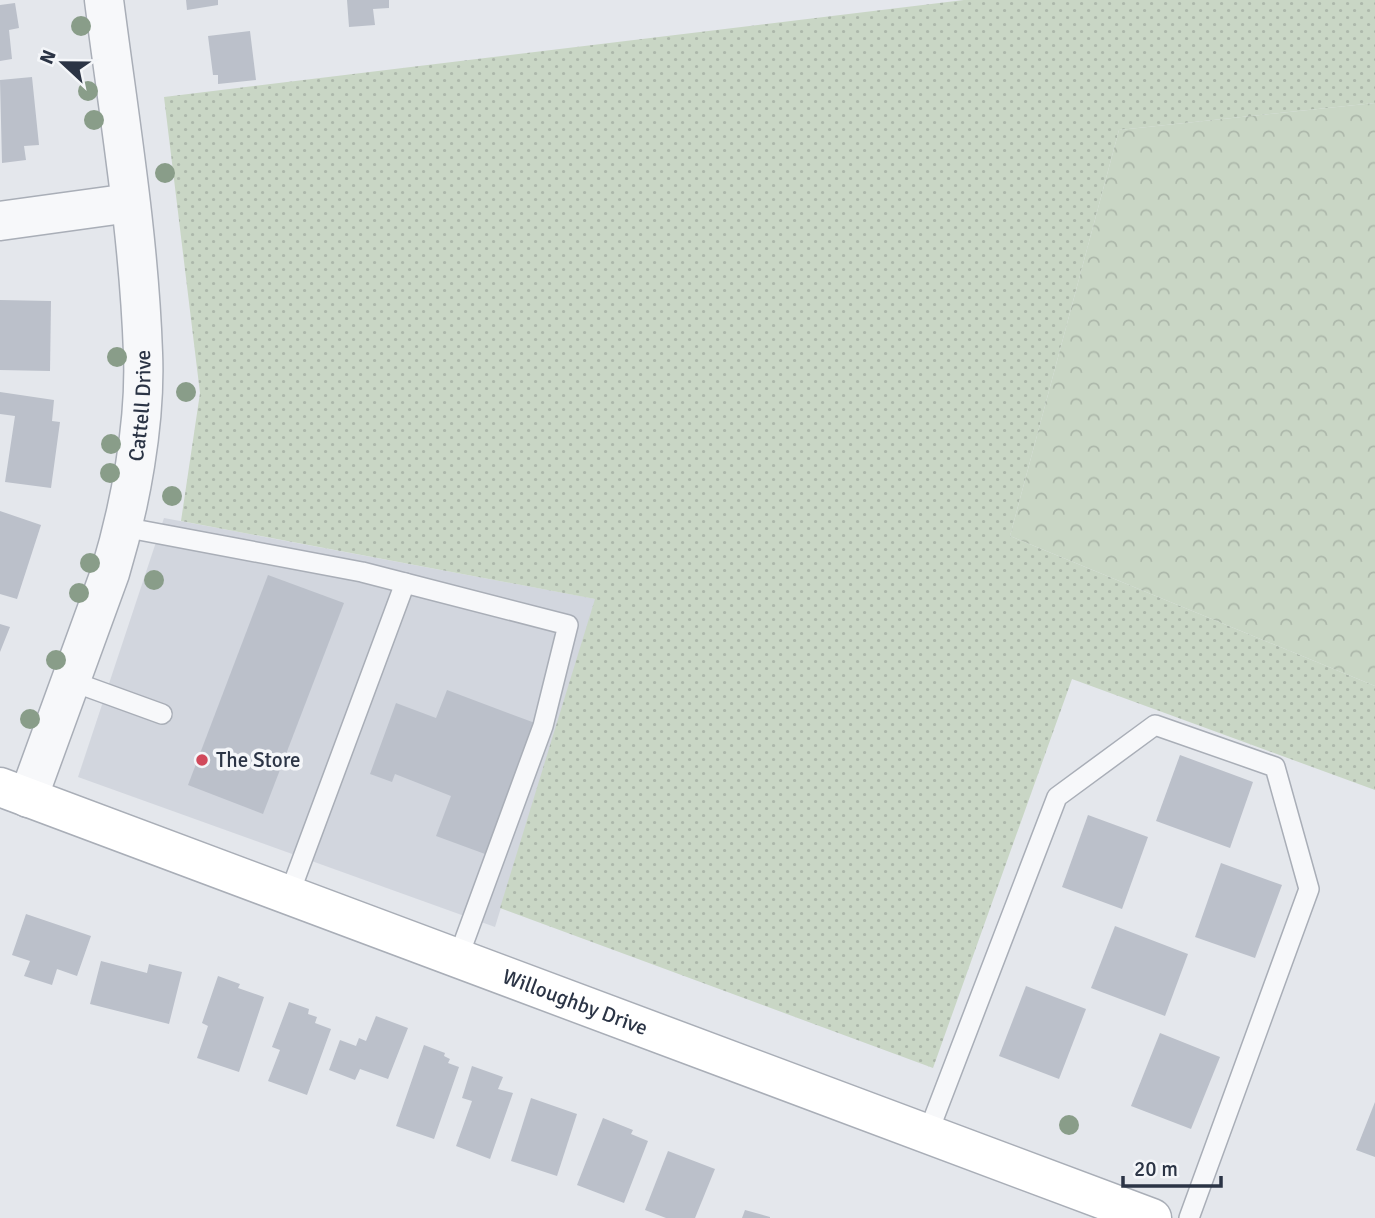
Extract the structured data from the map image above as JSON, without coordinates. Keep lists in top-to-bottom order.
{
  "streets": {
    "street": ["Cattell Drive", "Willoughby Drive"]
  },
  "crossings": [
    ["Cattell Drive", "Willoughby Drive"]
  ],
  "places": ["The Store"],
  "scale_bar": "20 m",
  "north": "left"
}
